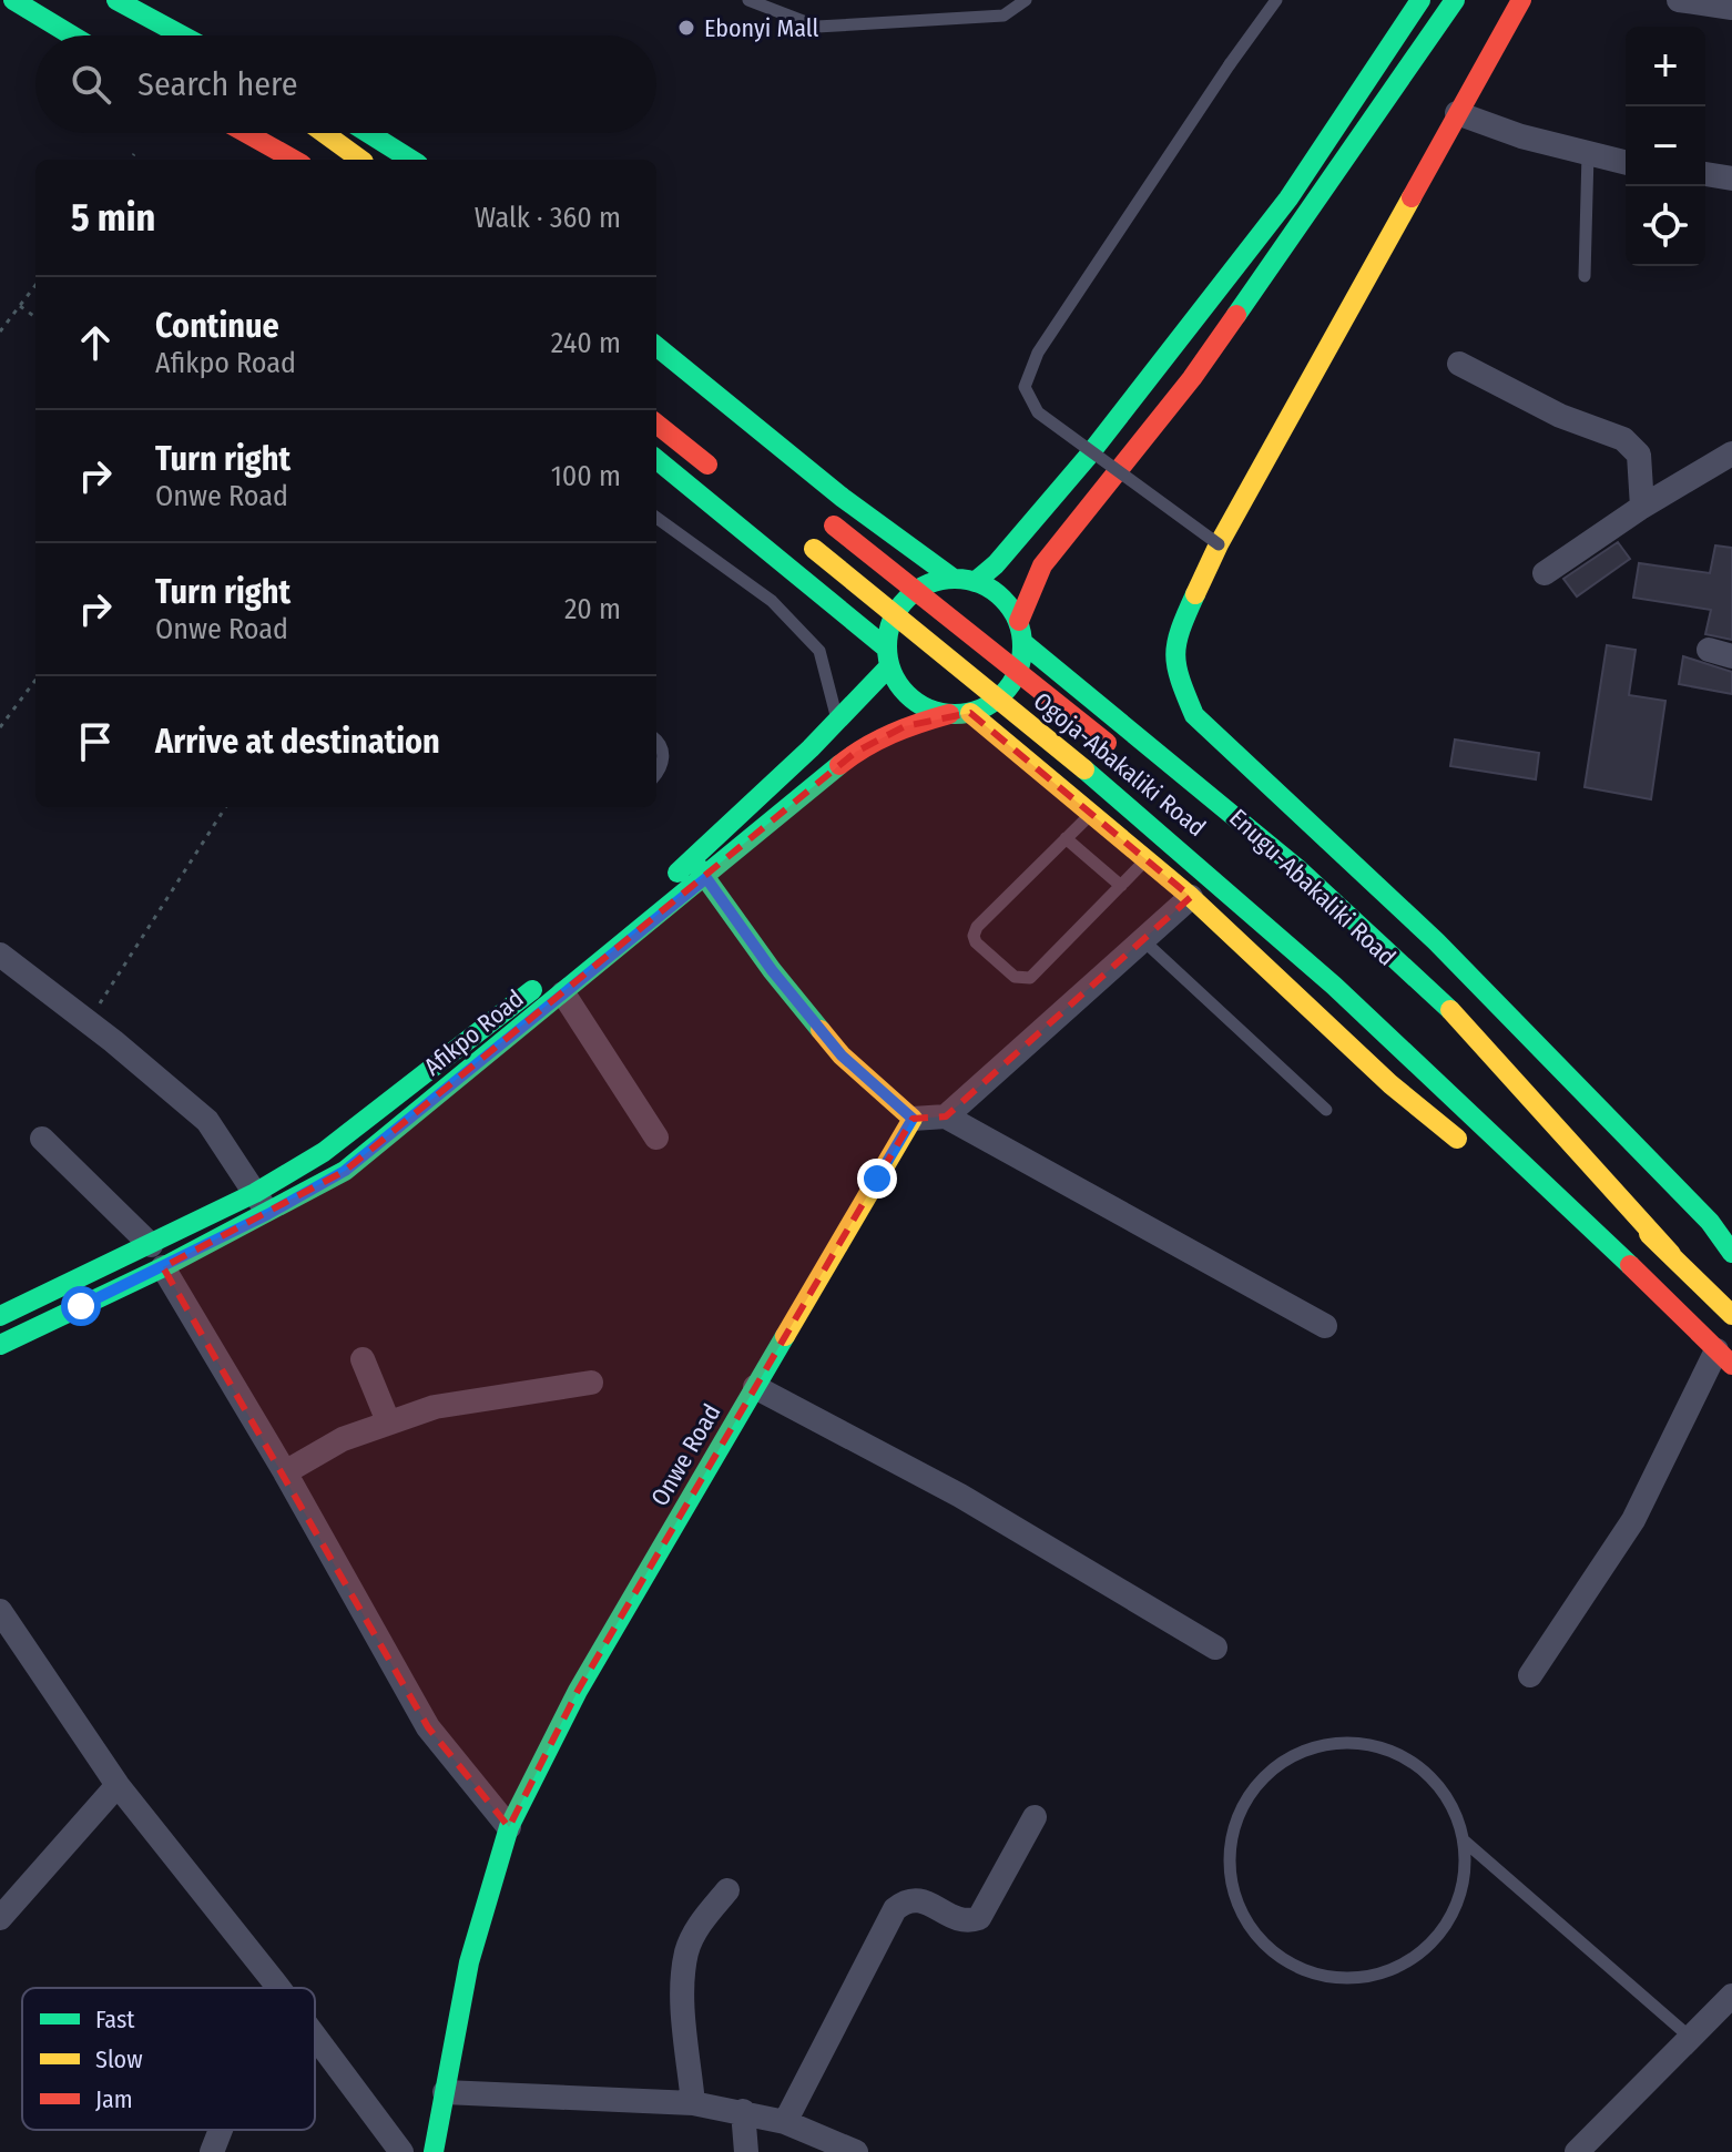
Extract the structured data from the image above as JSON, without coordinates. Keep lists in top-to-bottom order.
{
  "streets": {
    "main road": ["Ogoja-Abakaliki Road", "Afikpo Road", "Onwe Road"]
  },
  "places": ["Ebonyi Mall"],
  "legend": ["Fast", "Slow", "Jam"],
  "page": {
    "map_buttons": ["+", "−"],
    "search": "Search here",
    "heading": ["5 min", "Walk · 360 m"],
    "list": [
      ["Continue", "Afikpo Road", "240 m"],
      ["Turn right", "Onwe Road", "100 m"],
      ["Turn right", "Onwe Road", "20 m"],
      "Arrive at destination"
    ]
  }
}
